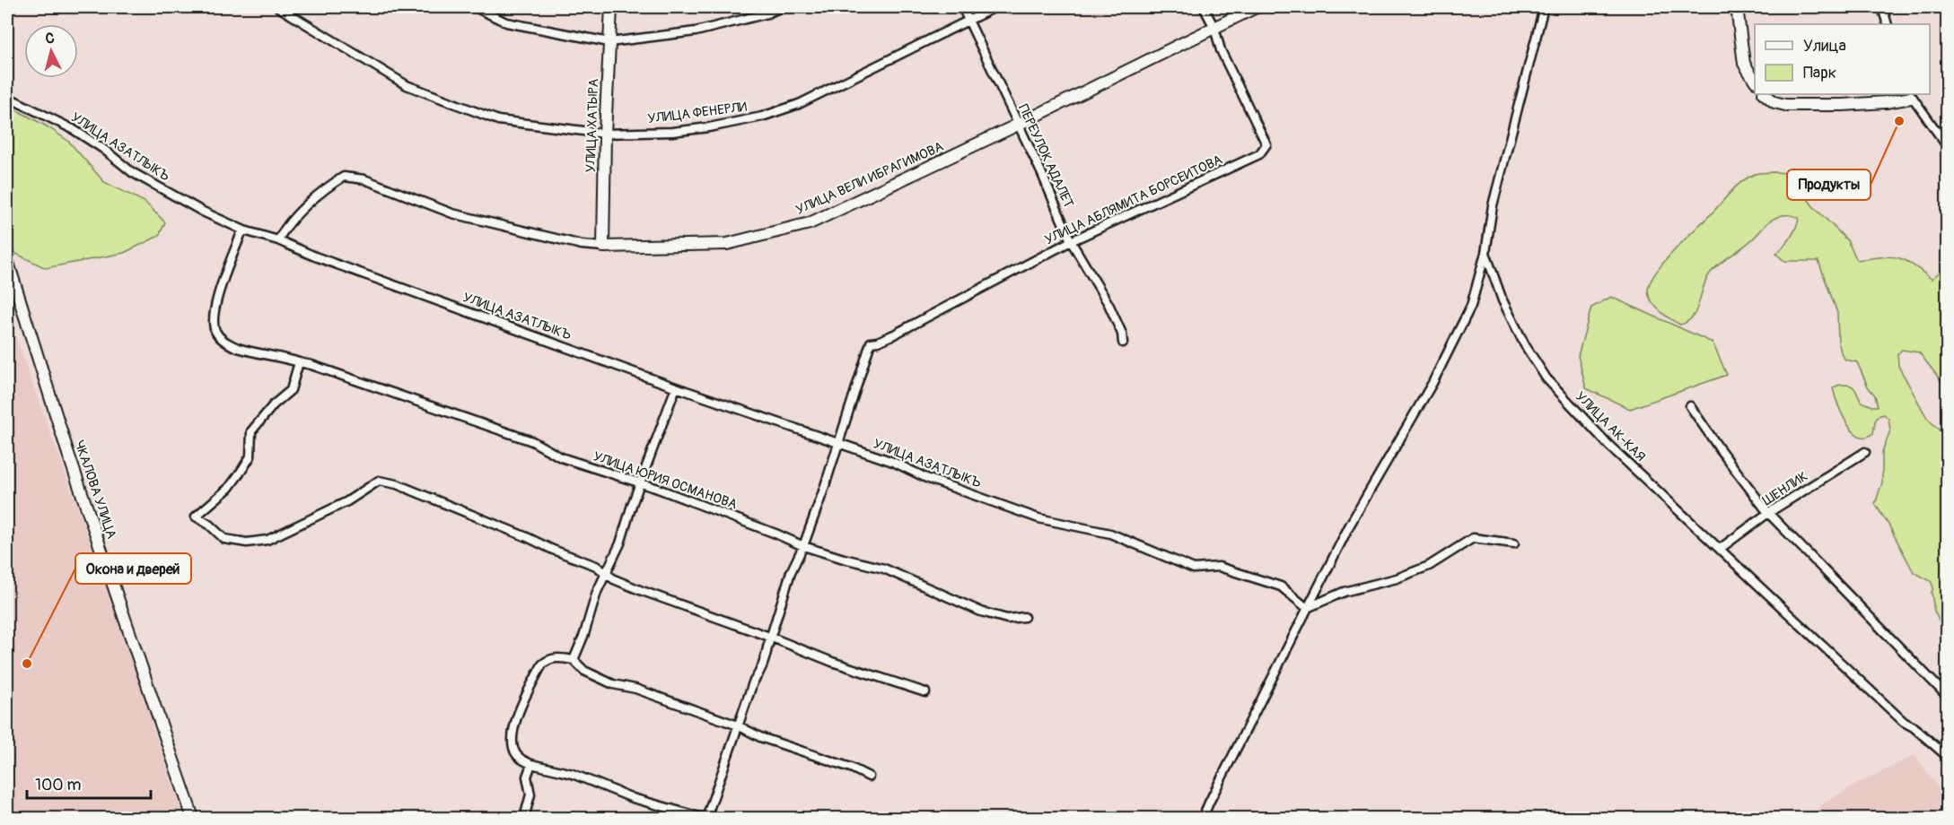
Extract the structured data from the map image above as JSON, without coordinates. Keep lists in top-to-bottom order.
{
  "streets": {
    "street": [
      "УЛИЦА ФЕНЕРЛИ",
      "УЛИЦА ХАТЫРА",
      "УЛИЦА АЗАТЛЫКЪ",
      "ПЕРЕУЛОК АДАЛЕТ",
      "УЛИЦА ВЕЛИ ИБРАГИМОВА",
      "УЛИЦА АБЛЯМИТА БОРСЕИТОВА",
      "УЛИЦА АК-КАЯ",
      "УЛИЦА ЮРИЯ ОСМАНОВА",
      "ШЕНЛИК",
      "ЧКАЛОВА УЛИЦА"
    ]
  },
  "crossings": [
    ["УЛИЦА ФЕНЕРЛИ", "УЛИЦА ХАТЫРА"],
    ["УЛИЦА ФЕНЕРЛИ", "ПЕРЕУЛОК АДАЛЕТ"],
    ["УЛИЦА ХАТЫРА", "УЛИЦА ВЕЛИ ИБРАГИМОВА"],
    ["УЛИЦА АЗАТЛЫКЪ", "УЛИЦА ВЕЛИ ИБРАГИМОВА"],
    ["УЛИЦА АЗАТЛЫКЪ", "УЛИЦА АБЛЯМИТА БОРСЕИТОВА"],
    ["УЛИЦА АЗАТЛЫКЪ", "УЛИЦА ЮРИЯ ОСМАНОВА"],
    ["ПЕРЕУЛОК АДАЛЕТ", "УЛИЦА ВЕЛИ ИБРАГИМОВА"],
    ["ПЕРЕУЛОК АДАЛЕТ", "УЛИЦА АБЛЯМИТА БОРСЕИТОВА"],
    ["УЛИЦА ВЕЛИ ИБРАГИМОВА", "УЛИЦА АБЛЯМИТА БОРСЕИТОВА"],
    ["УЛИЦА АК-КАЯ", "ШЕНЛИК"]
  ],
  "places": ["Продукты", "Окона и дверей"],
  "legend": ["Улица", "Парк"],
  "scale_bar": "100 m",
  "north": "top"
}
